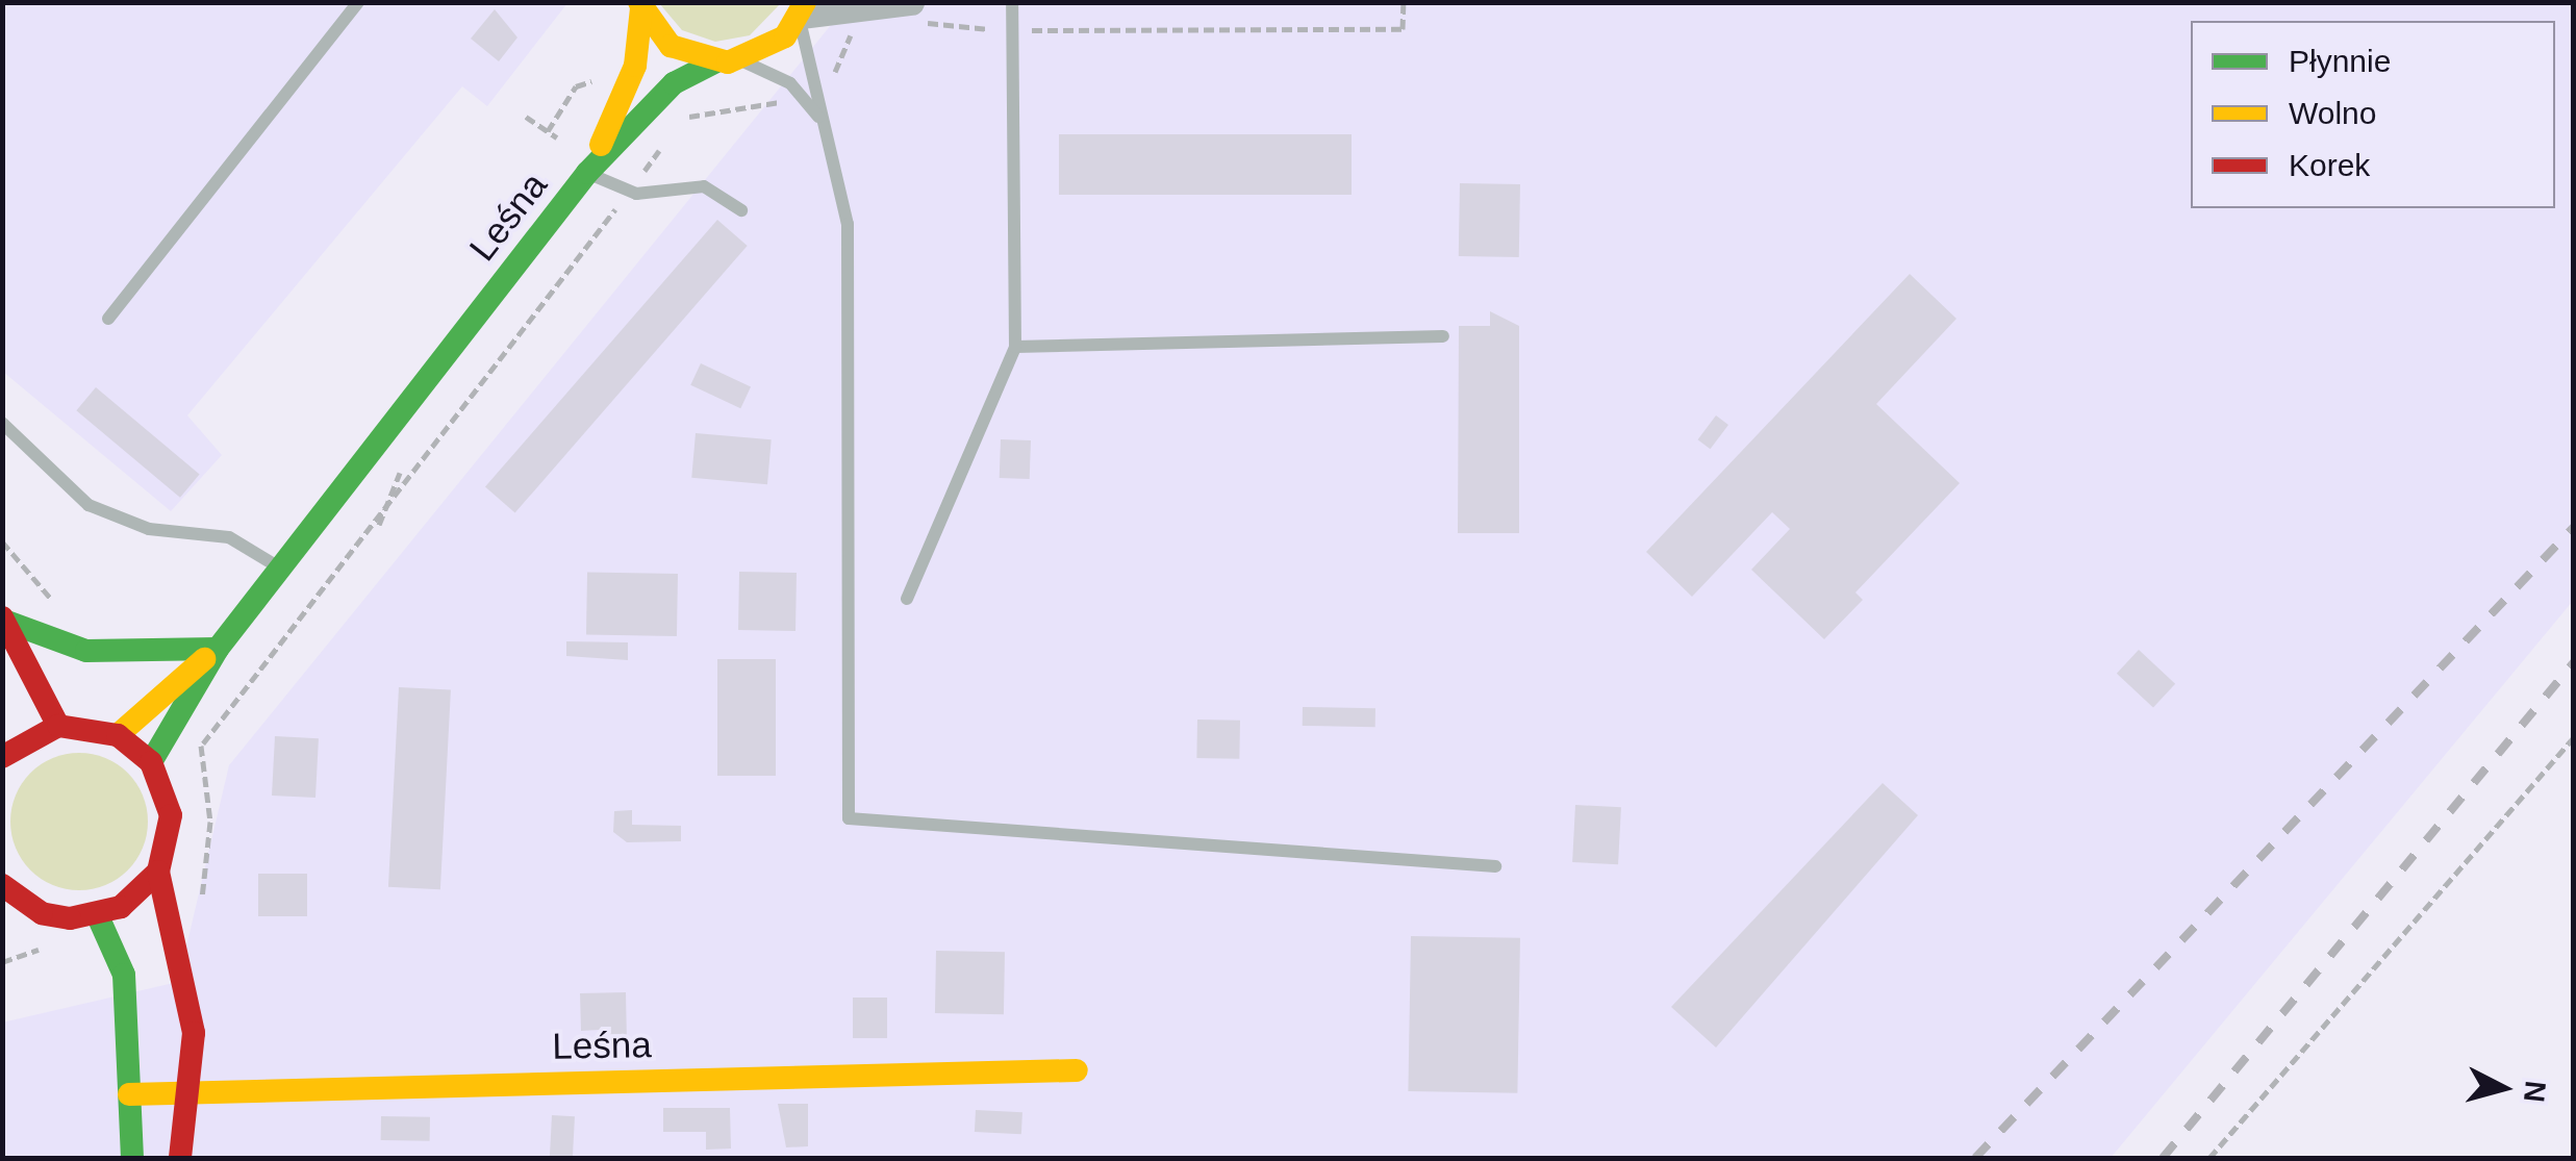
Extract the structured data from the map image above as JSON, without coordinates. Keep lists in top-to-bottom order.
{
  "streets": {
    "street": ["Leśna"]
  },
  "legend": ["Płynnie", "Wolno", "Korek"],
  "north": "right"
}
